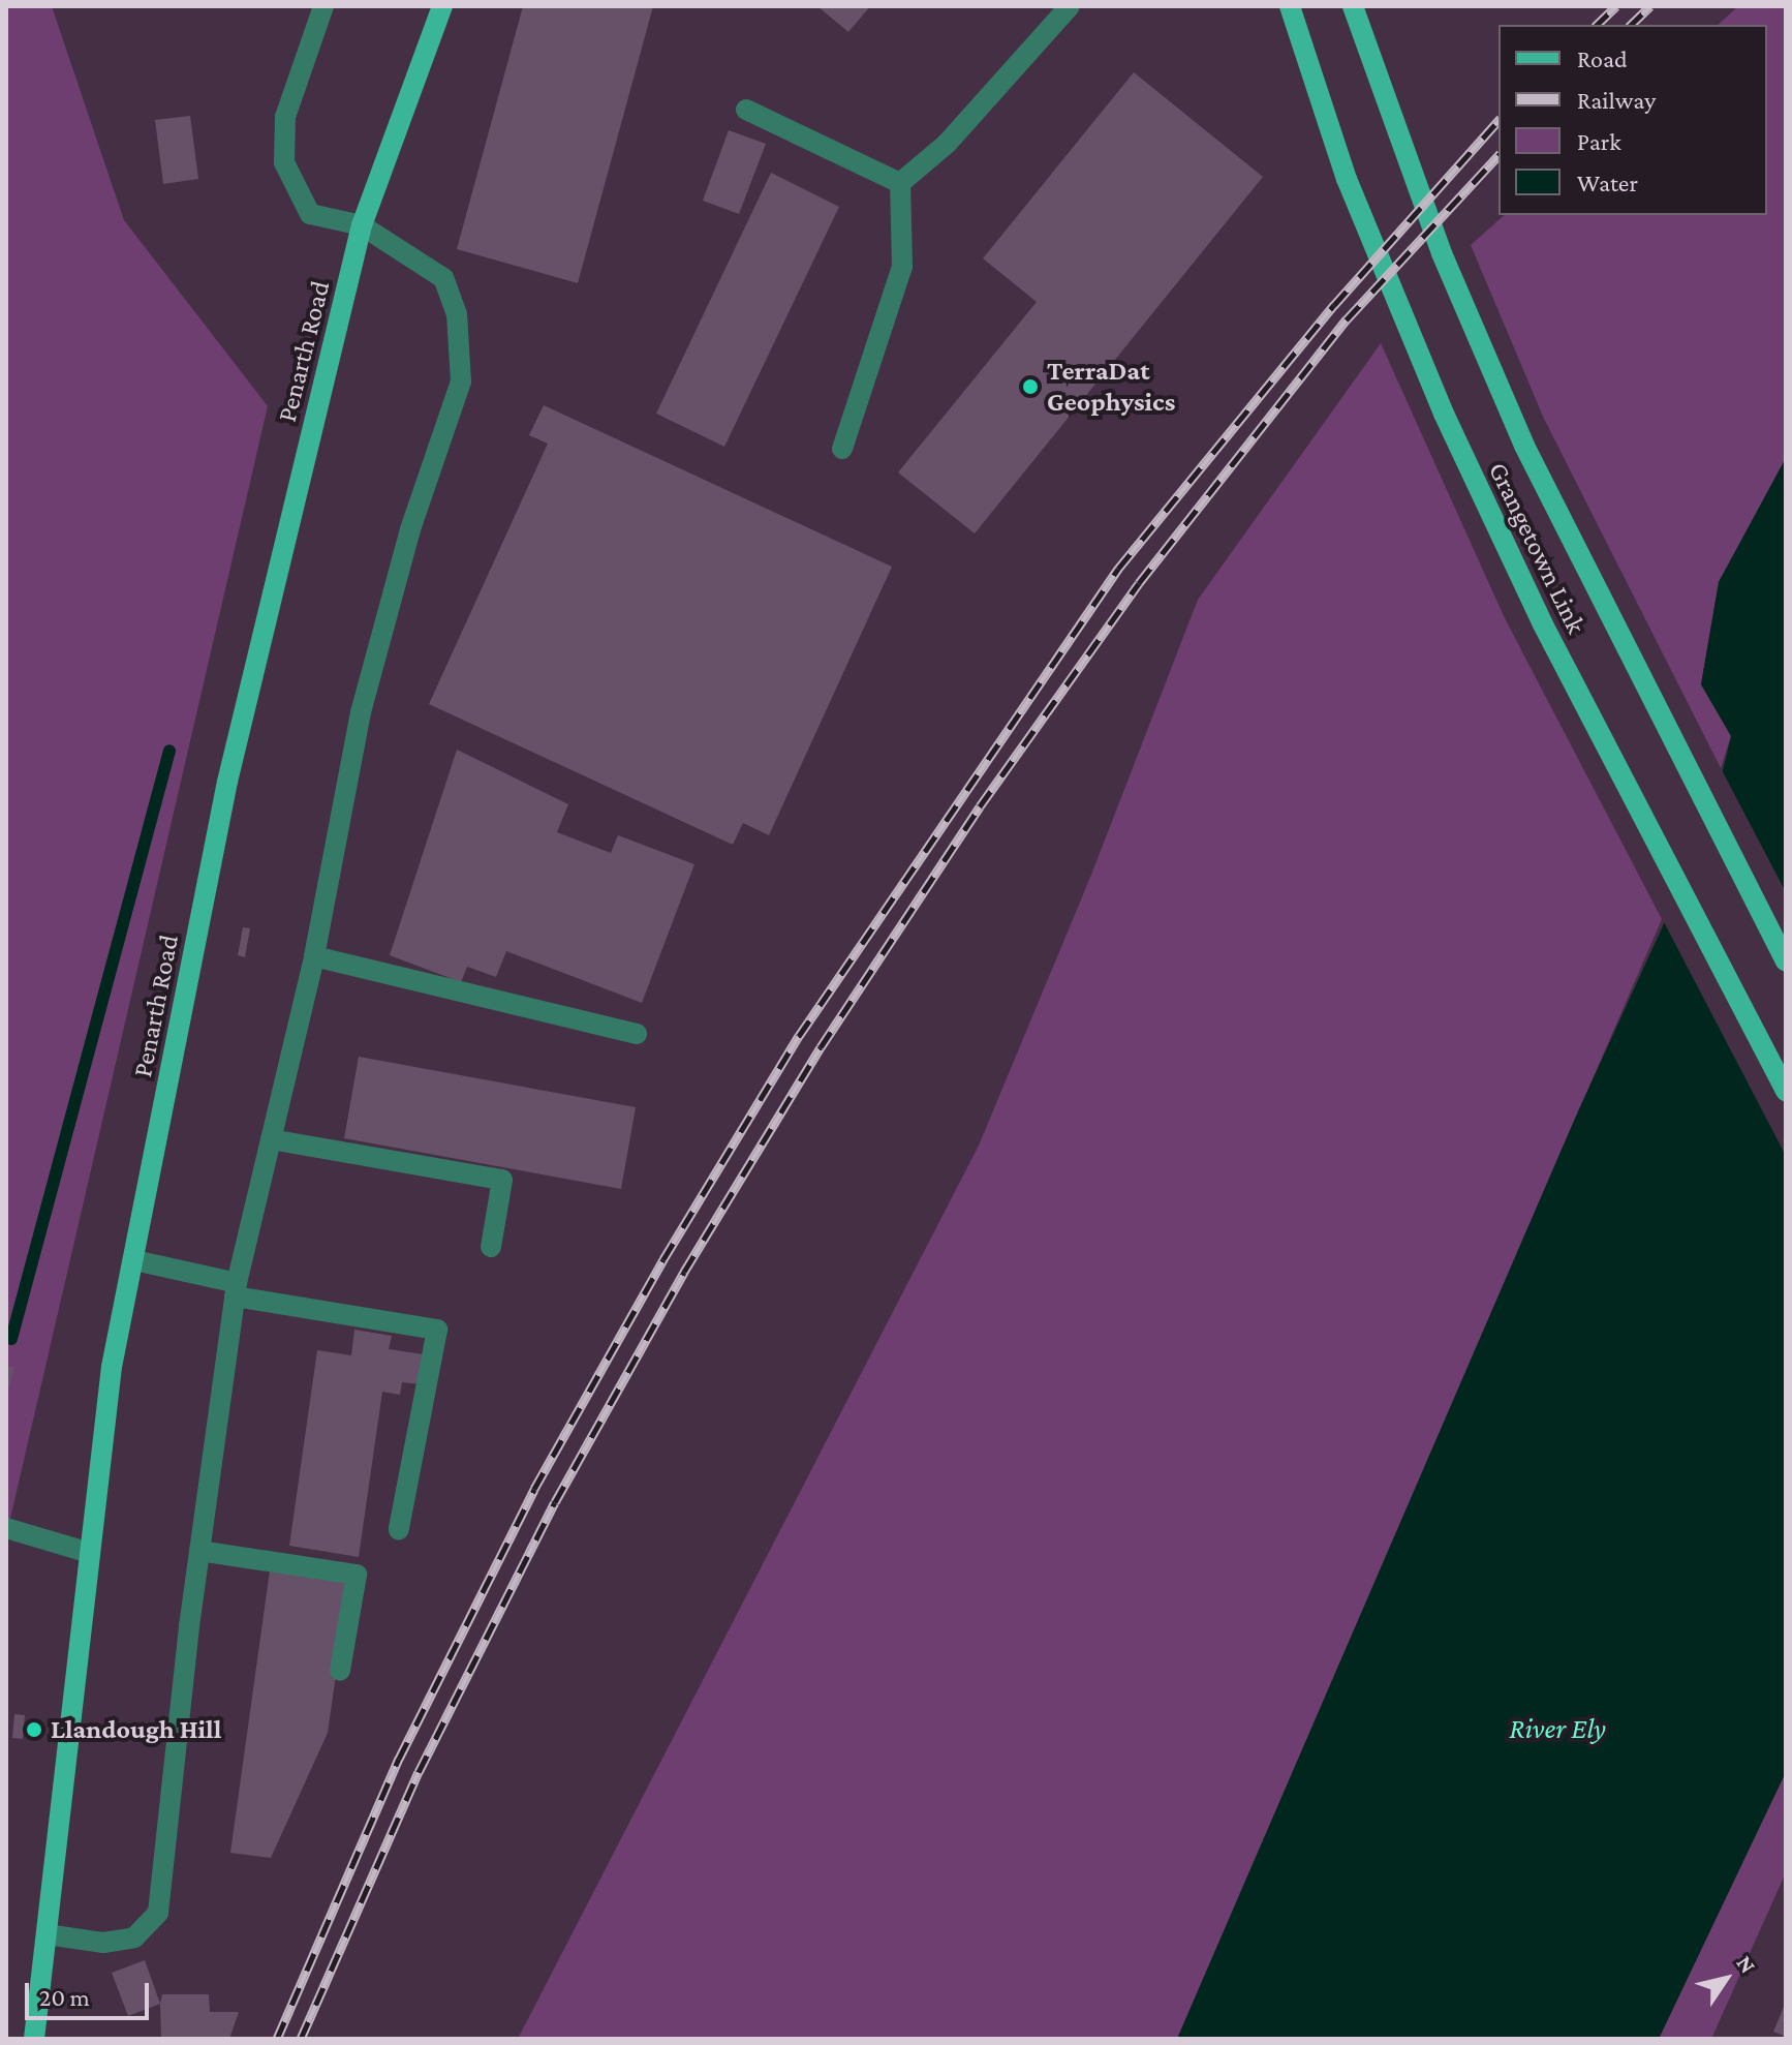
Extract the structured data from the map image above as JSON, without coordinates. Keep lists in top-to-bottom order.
{
  "streets": {
    "main road": ["Penarth Road", "Grangetown Link"]
  },
  "water": ["River Ely"],
  "places": ["TerraDat Geophysics", "Llandough Hill"],
  "legend": [
    "Road",
    "Railway",
    "Park",
    "Water"
  ],
  "scale_bar": "20 m",
  "north": "top right"
}
